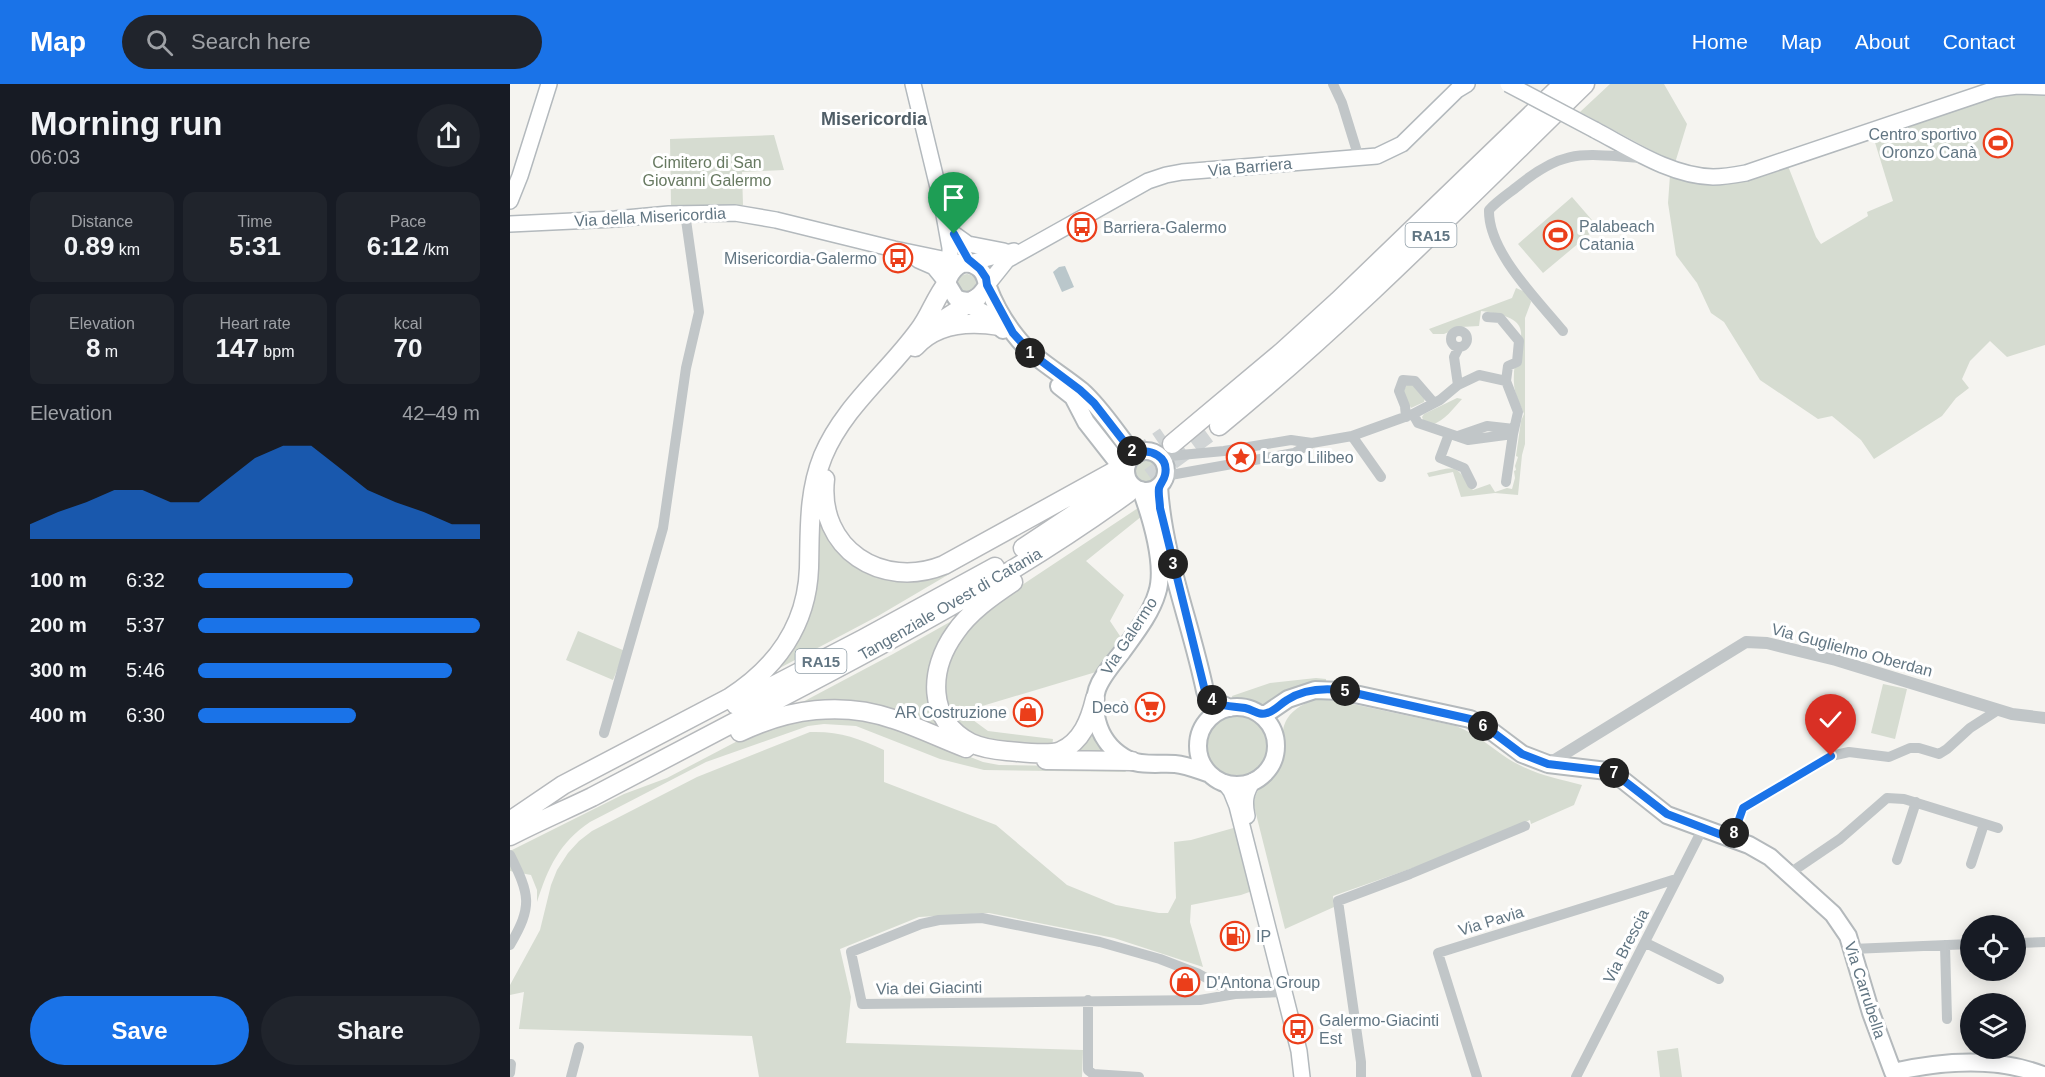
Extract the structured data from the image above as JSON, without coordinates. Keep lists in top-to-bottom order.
{
  "streets": {
    "highway": ["RA15", "Tangenziale Ovest di Catania"],
    "main road": [
      "Via Barriera",
      "Via della Misericordia",
      "Via Galermo",
      "Via Carrubella"
    ],
    "street": [
      "Via Guglielmo Oberdan",
      "Via Pavia",
      "Via Brescia",
      "Via dei Giacinti"
    ]
  },
  "crossings": [
    ["Via Barriera", "Via Galermo"],
    ["RA15", "Via Galermo"],
    ["Tangenziale Ovest di Catania", "Via Galermo"],
    ["Via Galermo", "Via Carrubella"],
    ["Via Guglielmo Oberdan", "Via Carrubella"],
    ["Via Pavia", "Via Brescia"],
    ["Via Brescia", "Via Carrubella"]
  ],
  "districts": ["Misericordia"],
  "parks": ["Cimitero di San Giovanni Galermo"],
  "places": {
    "sports": ["Centro sportivo Oronzo Canà", "Palabeach Catania"],
    "bus stop": ["Barriera-Galermo", "Misericordia-Galermo", "Galermo-Giacinti Est"],
    "place": ["Largo Lilibeo"],
    "supermarket": ["Decò"],
    "shop": ["AR Costruzione", "D'Antona Group"],
    "fuel station": ["IP"]
  },
  "page": {
    "header": "Map",
    "search": "Search here",
    "nav": [
      "Home",
      "Map",
      "About",
      "Contact"
    ],
    "heading": ["Morning run", "06:03"],
    "stats": [
      ["Distance", "0.89 km"],
      ["Time", "5:31"],
      ["Pace", "6:12 /km"],
      ["Elevation", "8 m"],
      ["Heart rate", "147 bpm"],
      ["kcal", "70"]
    ],
    "pins": [
      "1",
      "2",
      "3",
      "5",
      "4",
      "6",
      "7",
      "8"
    ],
    "chart": ["Elevation", "42–49 m"],
    "list": [
      {
        "name": "100 m",
        "note": "6:32"
      },
      {
        "name": "200 m",
        "note": "5:37"
      },
      {
        "name": "300 m",
        "note": "5:46"
      },
      {
        "name": "400 m",
        "note": "6:30"
      }
    ],
    "buttons": ["Save", "Share"]
  }
}
